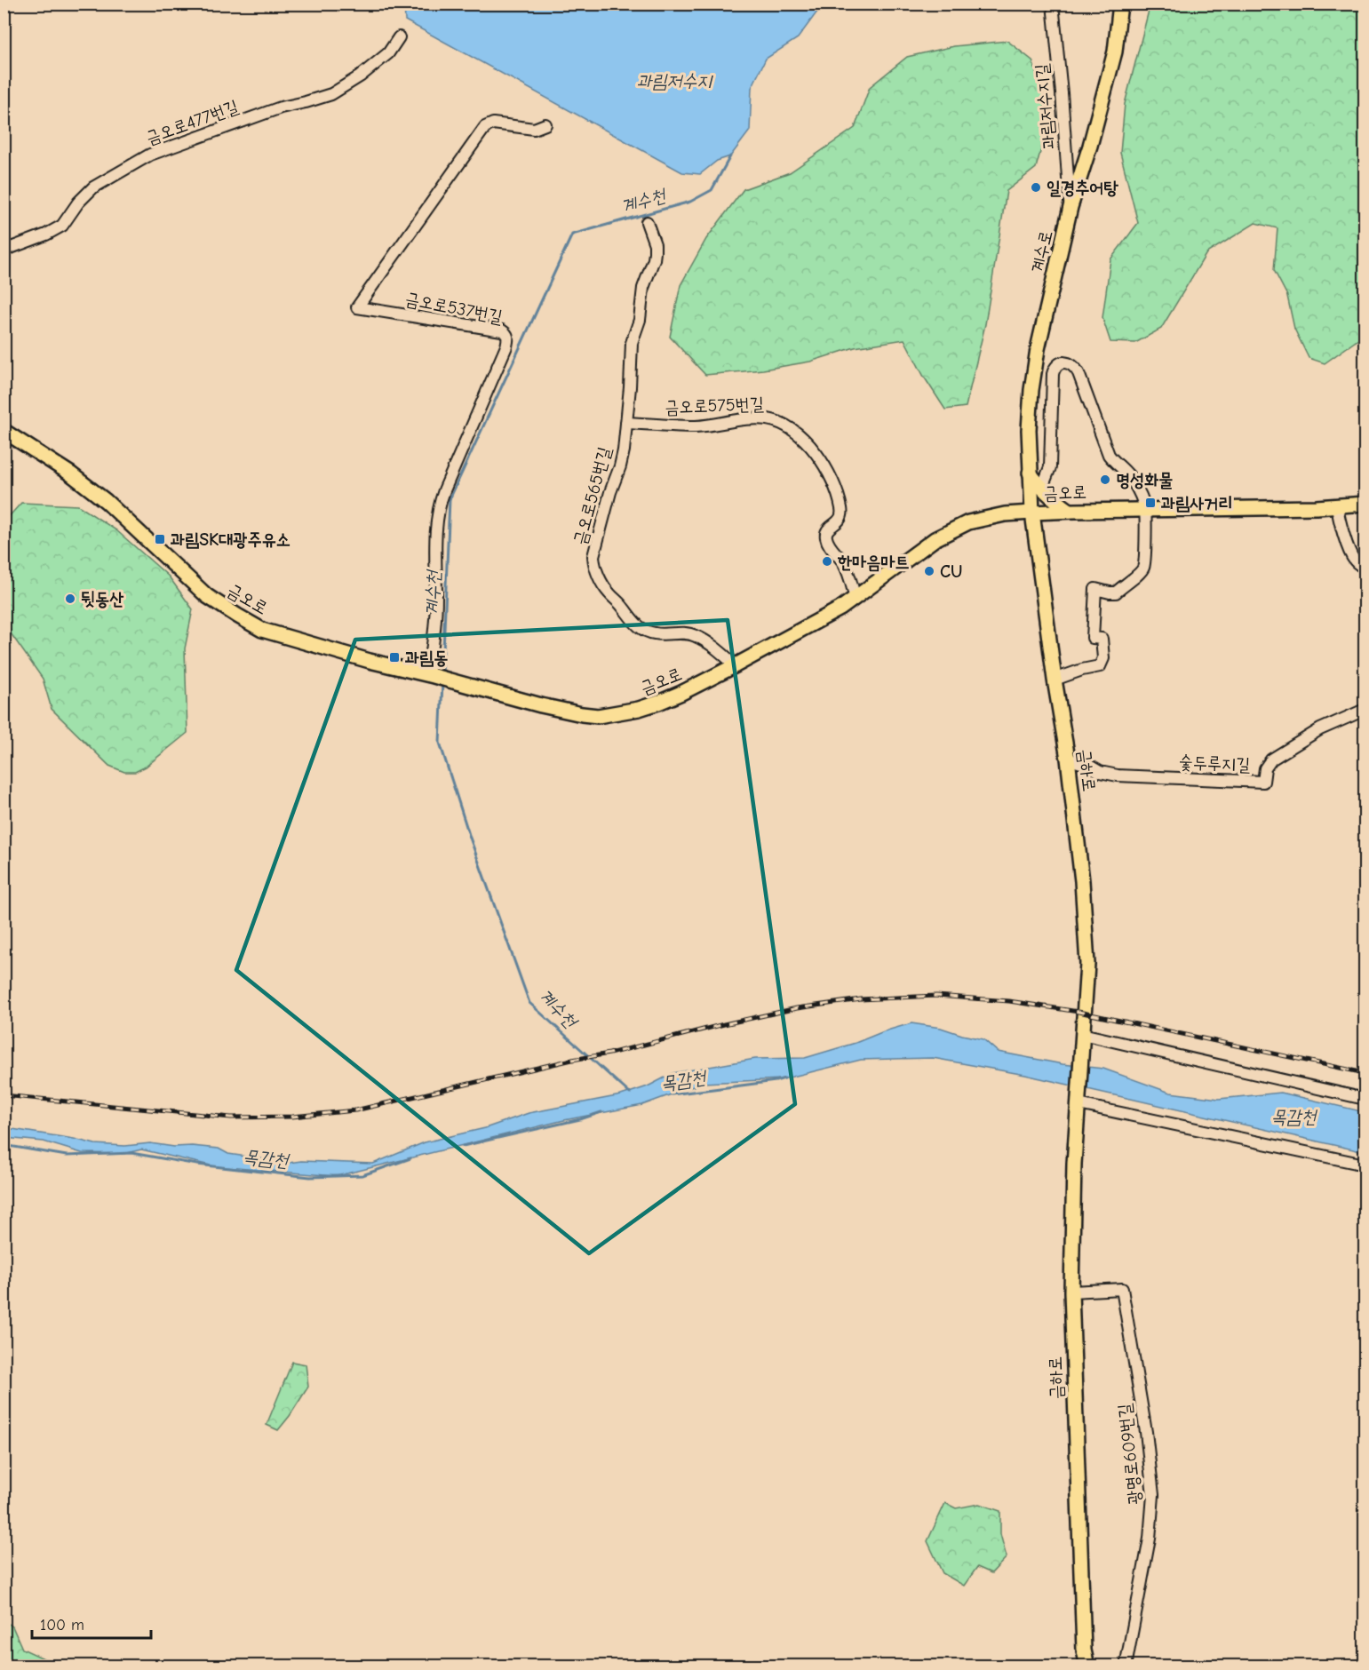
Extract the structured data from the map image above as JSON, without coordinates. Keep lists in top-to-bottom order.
{
  "streets": {
    "main road": ["계수로", "금오로", "금하로"],
    "street": [
      "과림저수지길",
      "금오로477번길",
      "금오로537번길",
      "금오로575번길",
      "금오로565번길",
      "숯두루지길",
      "광명로609번길"
    ]
  },
  "crossings": [
    ["과림저수지길", "계수로"],
    ["계수로", "금오로"],
    ["계수로", "금하로"],
    ["금오로537번길", "금오로"],
    ["금오로575번길", "금오로"],
    ["금오로575번길", "금오로565번길"],
    ["금오로", "금오로565번길"],
    ["금오로", "금하로"],
    ["숯두루지길", "금하로"],
    ["금하로", "광명로609번길"]
  ],
  "water": ["과림저수지", "계수천", "목감천"],
  "places": {
    "other": [
      "일경추어탕",
      "명성화물",
      "한마음마트",
      "CU",
      "뒷동산"
    ],
    "transit": ["과림사거리", "과림SK대광주유소", "과림동"]
  },
  "scale_bar": "100 m"
}
